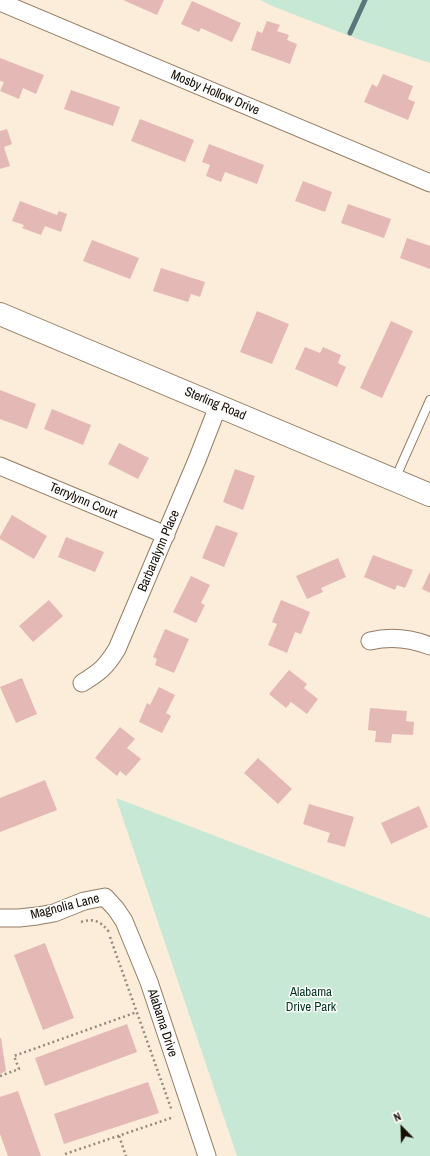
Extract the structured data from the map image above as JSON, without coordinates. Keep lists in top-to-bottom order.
{
  "streets": {
    "main road": ["Sterling Road"],
    "street": [
      "Mosby Hollow Drive",
      "Terrylynn Court",
      "Barbaralynn Place",
      "Magnolia Lane",
      "Alabama Drive"
    ]
  },
  "crossings": [
    ["Sterling Road", "Barbaralynn Place"],
    ["Terrylynn Court", "Barbaralynn Place"],
    ["Magnolia Lane", "Alabama Drive"]
  ],
  "parks": ["Alabama Drive Park"],
  "north": "top left"
}
